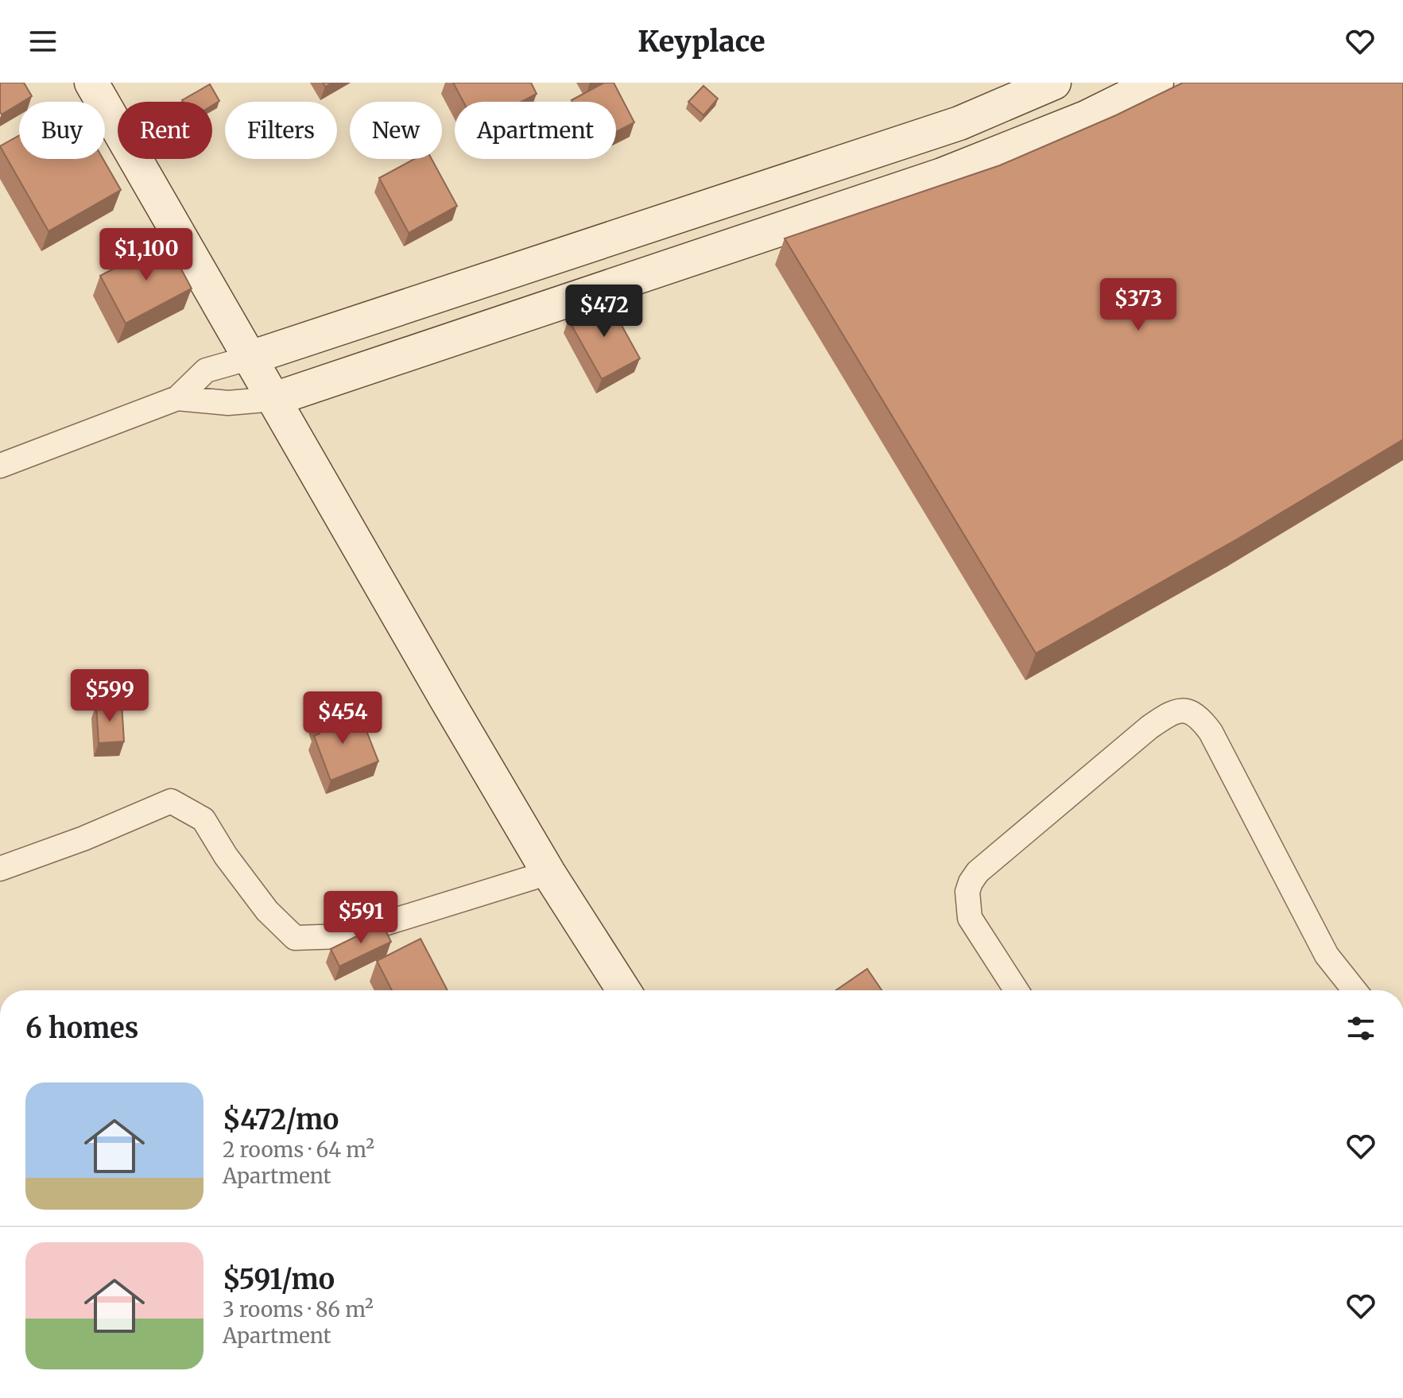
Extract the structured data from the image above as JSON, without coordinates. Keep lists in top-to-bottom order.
{
  "page": {
    "header": "Keyplace",
    "chip": [
      "Buy",
      "Rent",
      "Filters",
      "New",
      "Apartment"
    ],
    "price": [
      "$1,100",
      "$373",
      "$472",
      "$599",
      "$454",
      "$591"
    ],
    "heading": "6 homes",
    "list": [
      {
        "name": "$472/mo",
        "note": "2 rooms · 64 m² · Apartment"
      },
      {
        "name": "$591/mo",
        "note": "3 rooms · 86 m² · Apartment"
      }
    ]
  }
}
